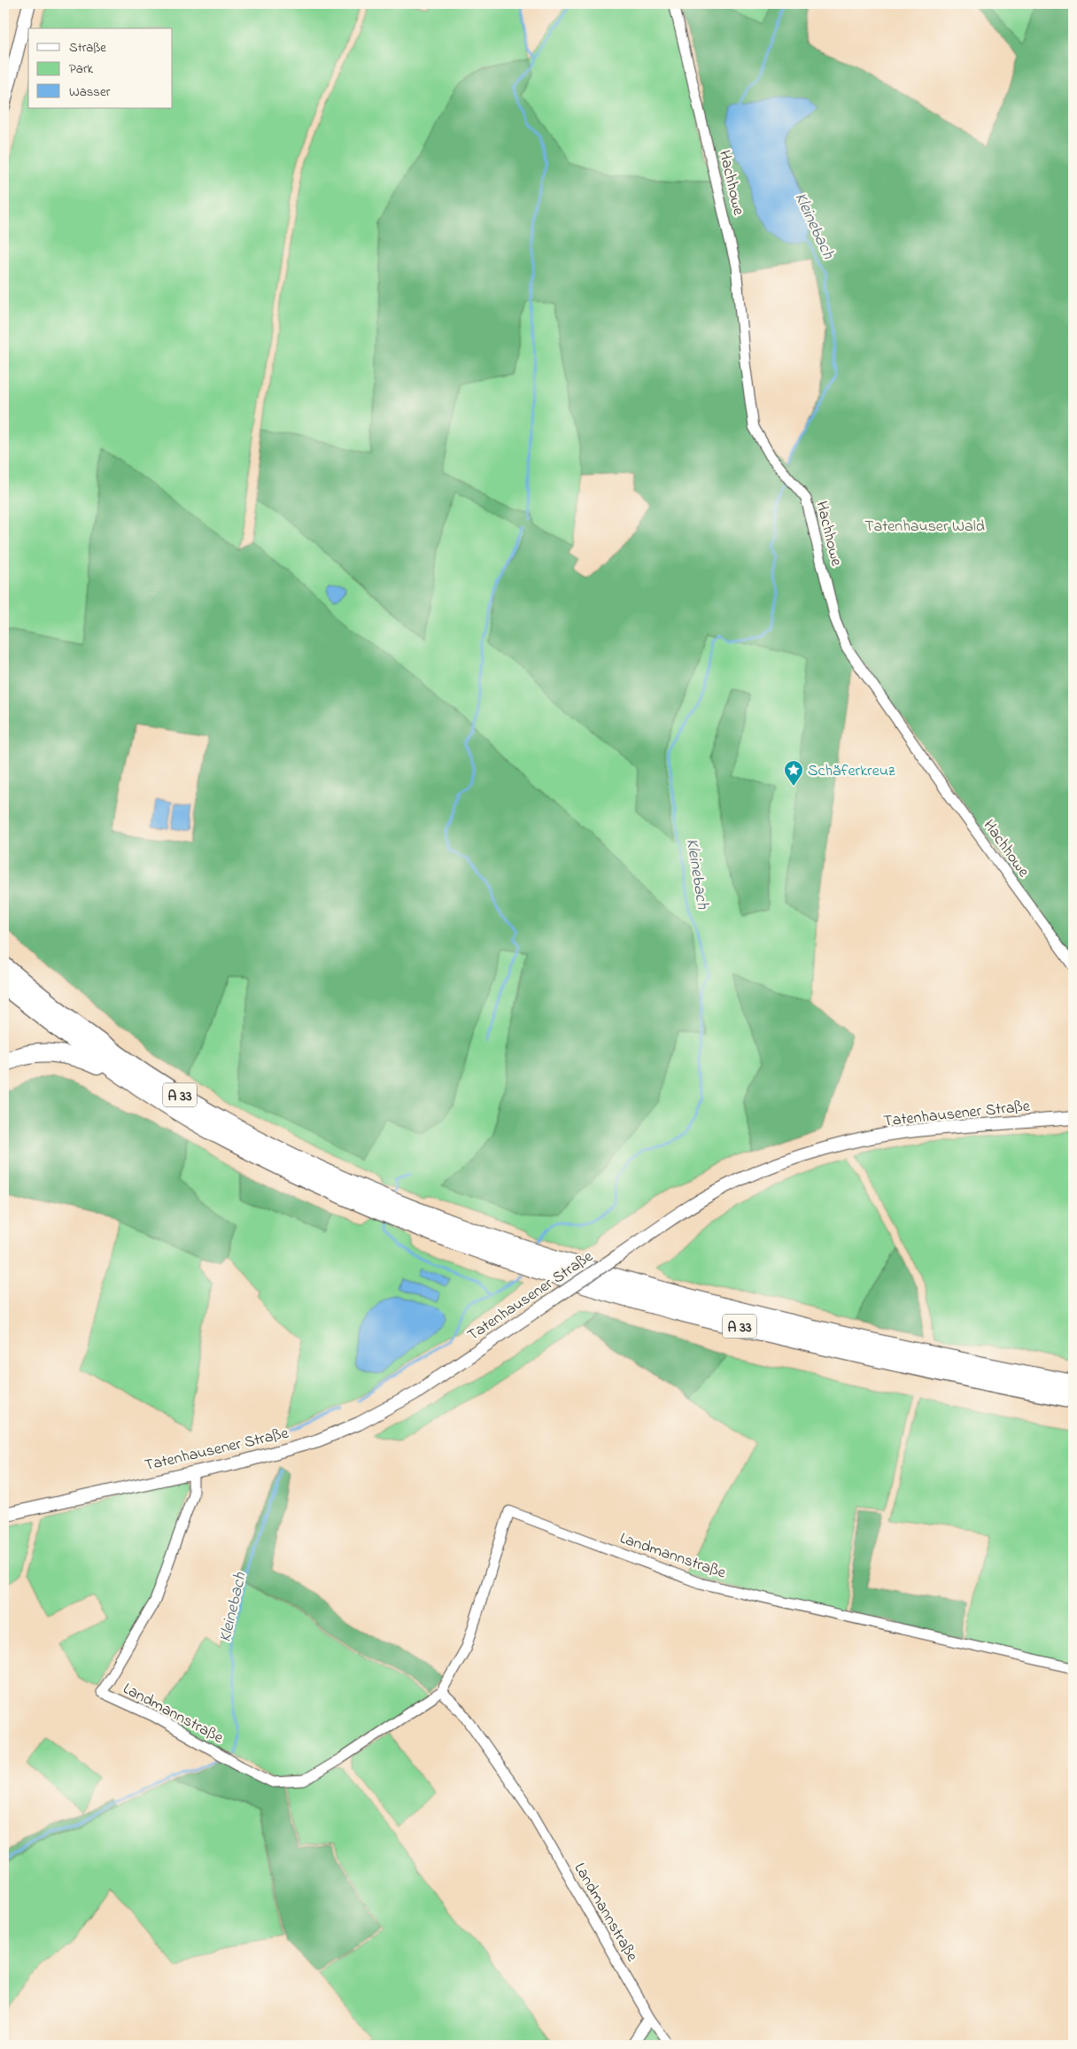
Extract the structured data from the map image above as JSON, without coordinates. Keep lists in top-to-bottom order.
{
  "streets": {
    "highway": ["A 33"],
    "street": ["Hachhowe", "Tatenhausener Straße", "Landmannstraße"]
  },
  "crossings": [
    ["Tatenhausener Straße", "Landmannstraße"]
  ],
  "water": ["Kleinebach"],
  "parks": ["Tatenhauser Wald"],
  "places": {
    "place": ["Schäferkreuz"]
  },
  "legend": ["Straße", "Park", "Wasser"]
}
